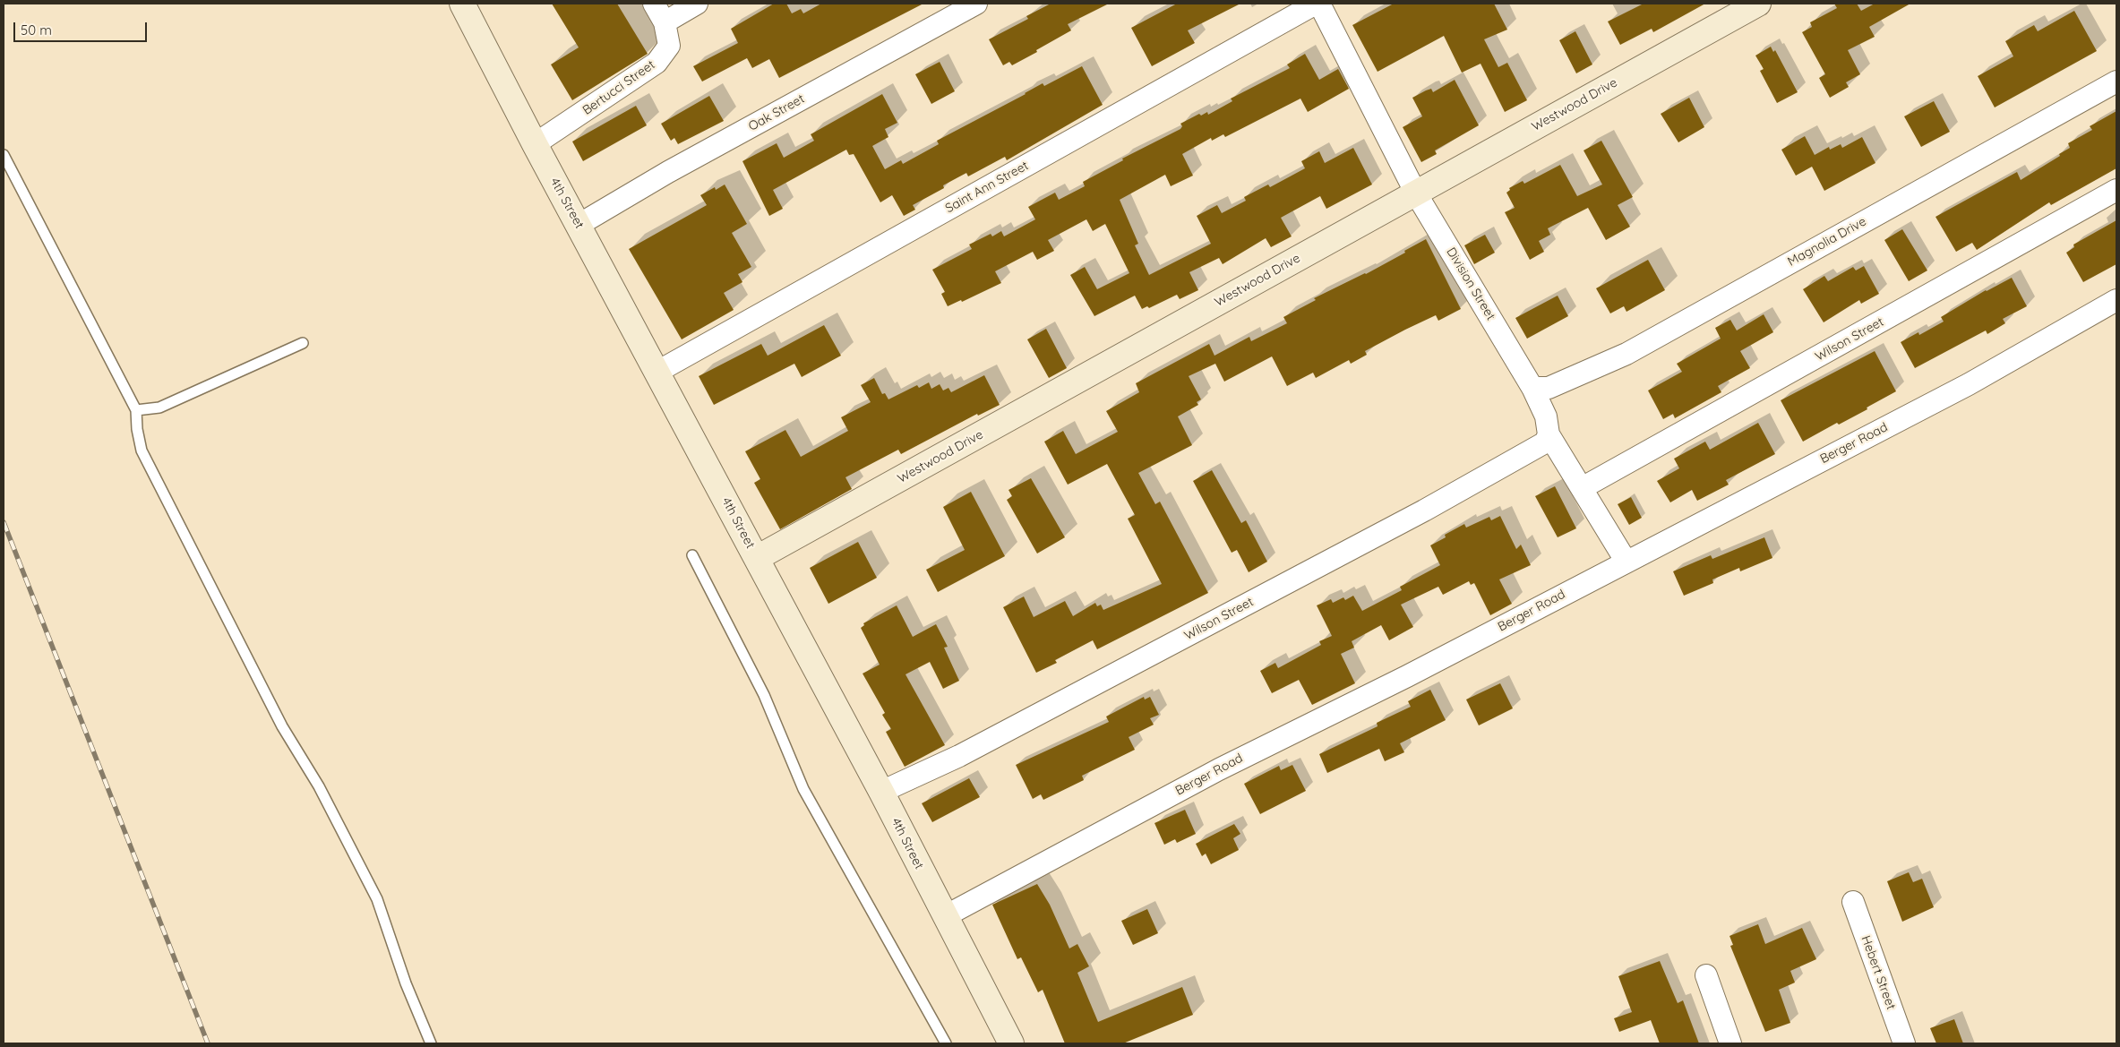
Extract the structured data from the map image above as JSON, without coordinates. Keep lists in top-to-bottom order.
{
  "streets": {
    "main road": ["Westwood Drive", "4th Street"],
    "street": [
      "Bertucci Street",
      "Oak Street",
      "Saint Ann Street",
      "Magnolia Drive",
      "Division Street",
      "Wilson Street",
      "Berger Road",
      "Hebert Street"
    ]
  },
  "crossings": [
    ["Bertucci Street", "4th Street"],
    ["Westwood Drive", "4th Street"],
    ["Westwood Drive", "Division Street"],
    ["Oak Street", "4th Street"],
    ["Saint Ann Street", "4th Street"],
    ["Saint Ann Street", "Division Street"],
    ["4th Street", "Wilson Street"],
    ["4th Street", "Berger Road"],
    ["Magnolia Drive", "Division Street"],
    ["Division Street", "Wilson Street"],
    ["Division Street", "Berger Road"]
  ],
  "scale_bar": "50 m"
}
